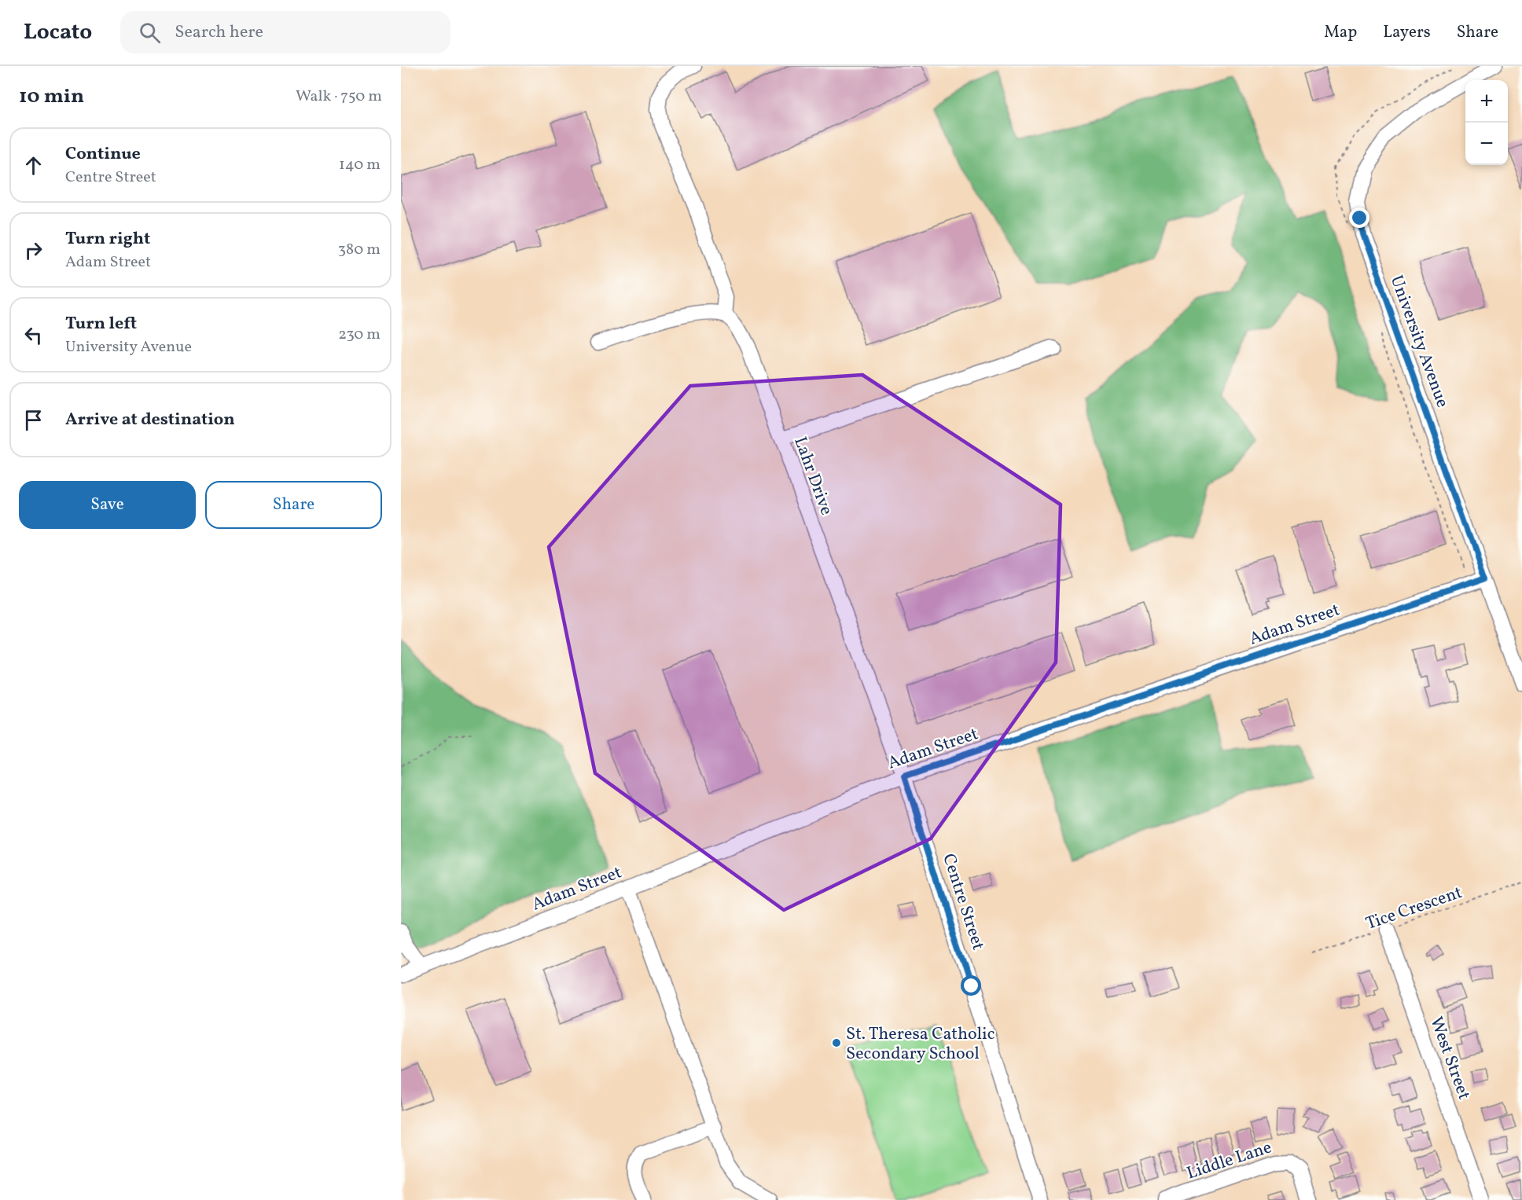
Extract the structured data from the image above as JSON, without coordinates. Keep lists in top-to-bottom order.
{
  "streets": {
    "street": [
      "University Avenue",
      "Lahr Drive",
      "Adam Street",
      "Centre Street",
      "West Street",
      "Liddle Lane"
    ],
    "path": ["Tice Crescent"]
  },
  "crossings": [
    ["University Avenue", "Adam Street"],
    ["Lahr Drive", "Adam Street"],
    ["Lahr Drive", "Centre Street"],
    ["Adam Street", "Centre Street"],
    ["Tice Crescent", "West Street"]
  ],
  "places": ["St. Theresa Catholic Secondary School"],
  "page": {
    "header": "Locato",
    "search": "Search here",
    "nav": ["Map", "Layers", "Share"],
    "heading": ["10 min", "Walk · 750 m"],
    "map_buttons": ["+", "−"],
    "list": [
      ["Continue", "Centre Street", "140 m"],
      ["Turn right", "Adam Street", "380 m"],
      ["Turn left", "University Avenue", "230 m"],
      "Arrive at destination"
    ],
    "buttons": ["Save", "Share"]
  }
}
